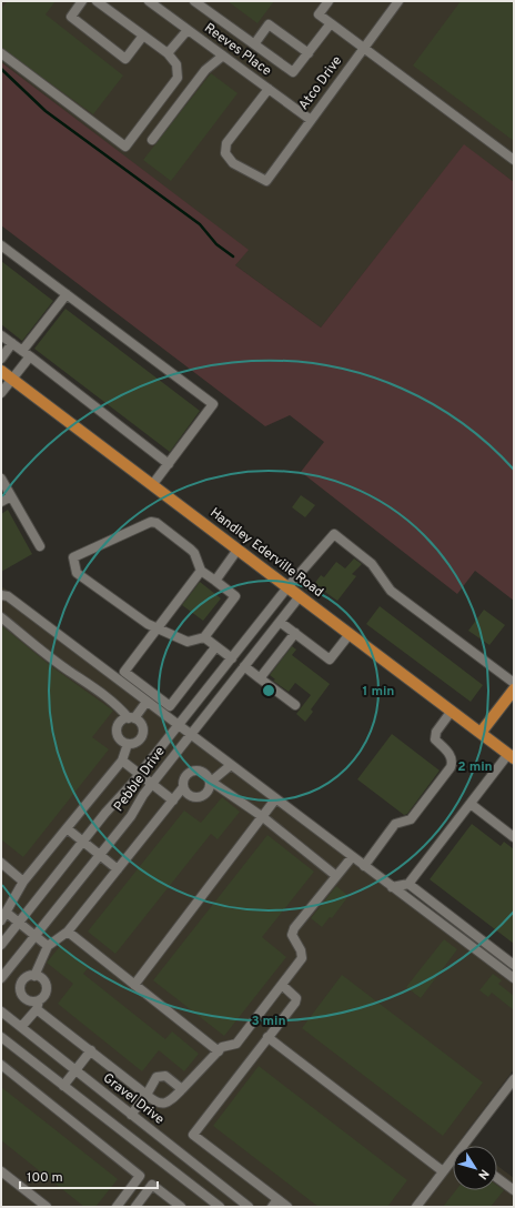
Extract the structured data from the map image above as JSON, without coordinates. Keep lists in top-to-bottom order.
{
  "streets": {
    "main road": ["Handley Ederville Road"],
    "street": [
      "Reeves Place",
      "Atco Drive",
      "Pebble Drive",
      "Gravel Drive"
    ]
  },
  "crossings": [
    ["Reeves Place", "Atco Drive"],
    ["Handley Ederville Road", "Pebble Drive"]
  ],
  "scale_bar": "100 m",
  "north": "bottom right",
  "rings": ["1 min", "2 min", "3 min"]
}
